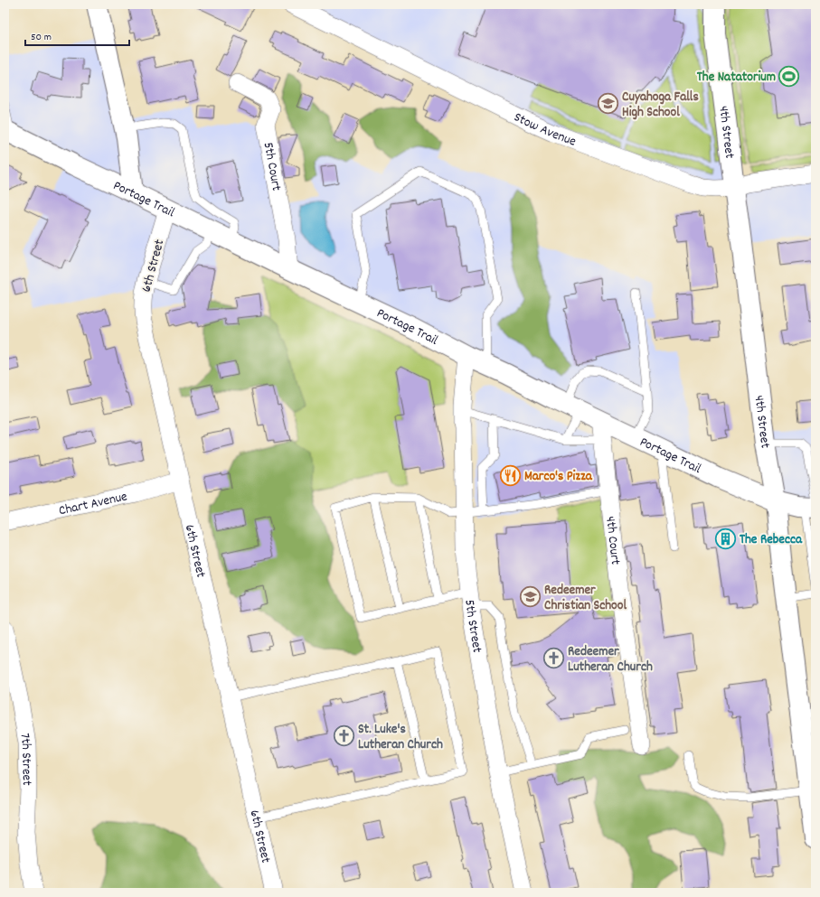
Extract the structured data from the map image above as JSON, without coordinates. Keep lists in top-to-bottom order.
{
  "streets": {
    "street": [
      "Stow Avenue",
      "4th Street",
      "5th Court",
      "Portage Trail",
      "6th Street",
      "Chart Avenue",
      "4th Court",
      "5th Street",
      "7th Street"
    ]
  },
  "crossings": [
    ["Stow Avenue", "4th Street"],
    ["4th Street", "Portage Trail"],
    ["5th Court", "Portage Trail"],
    ["Portage Trail", "6th Street"],
    ["Portage Trail", "4th Court"],
    ["Portage Trail", "5th Street"],
    ["6th Street", "Chart Avenue"]
  ],
  "places": {
    "sports": ["The Natatorium"],
    "school or university": ["Cuyahoga Falls High School", "Redeemer Christian School"],
    "restaurant": ["Marco's Pizza"],
    "building": ["The Rebecca"],
    "church": ["Redeemer Lutheran Church", "St. Luke's Lutheran Church"]
  },
  "scale_bar": "50 m"
}
